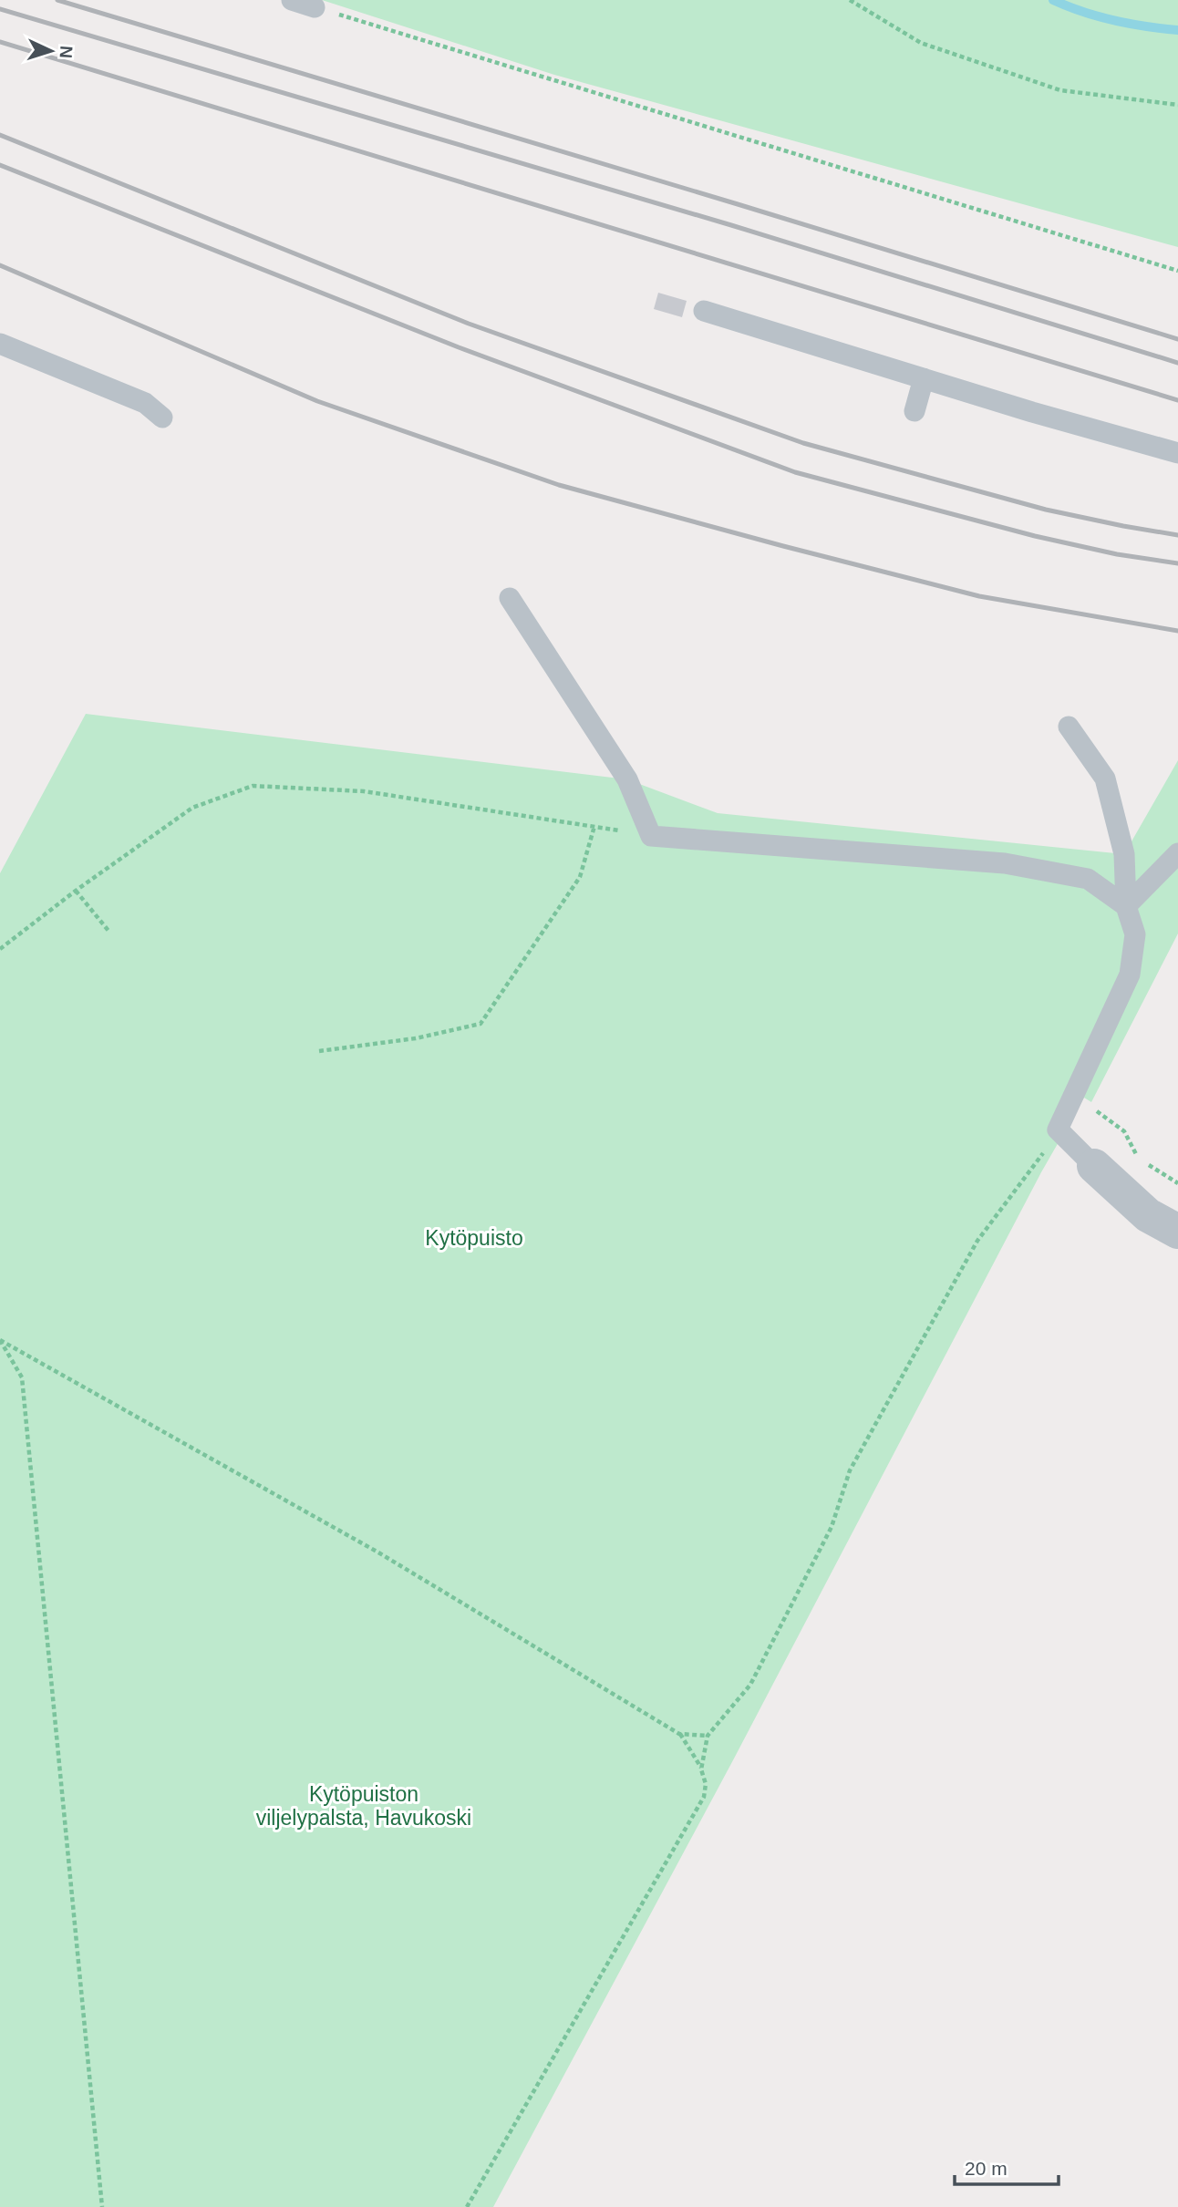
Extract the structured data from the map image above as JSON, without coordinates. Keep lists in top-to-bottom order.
{
  "parks": ["Kytöpuisto", "Kytöpuiston viljelypalsta, Havukoski"],
  "scale_bar": "20 m",
  "north": "right"
}
